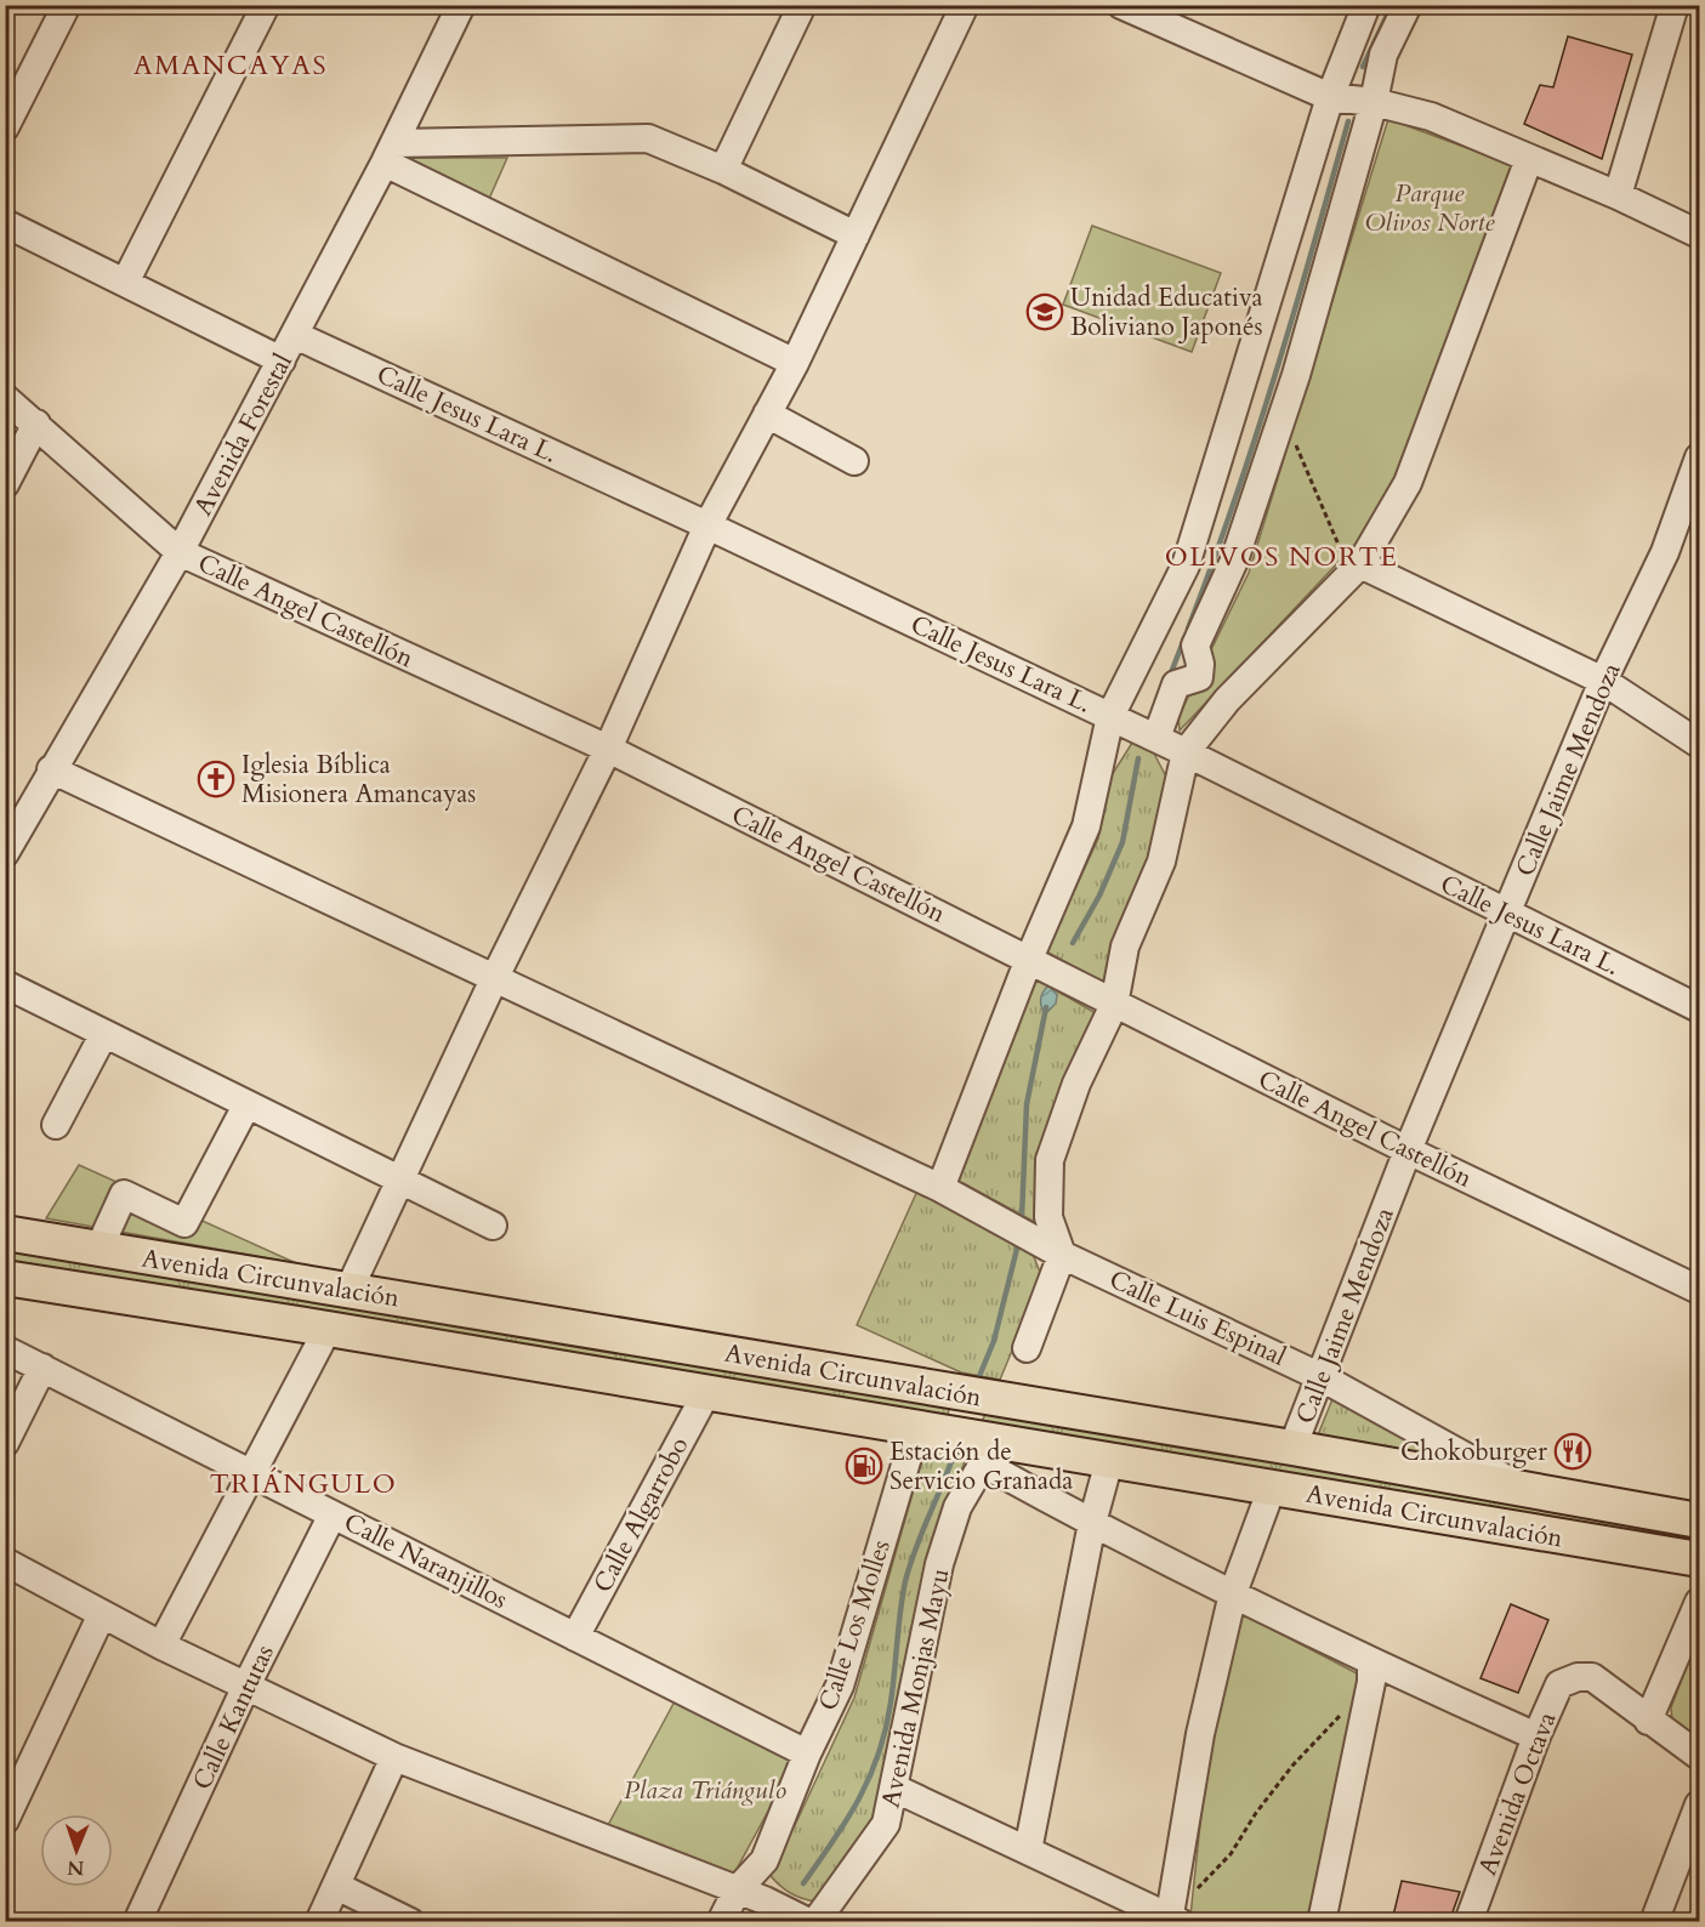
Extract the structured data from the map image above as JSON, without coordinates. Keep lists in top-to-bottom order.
{
  "streets": {
    "main road": ["Avenida Circunvalación"],
    "street": [
      "Calle Jesus Lara L.",
      "Avenida Forestal",
      "Calle Angel Castellón",
      "Calle Jaime Mendoza",
      "Calle Luis Espinal",
      "Calle Algarrobo",
      "Calle Naranjillos",
      "Calle Los Molles",
      "Avenida Monjas Mayu",
      "Calle Kantutas",
      "Avenida Octava"
    ]
  },
  "crossings": [
    ["Calle Jesus Lara L.", "Avenida Forestal"],
    ["Calle Jesus Lara L.", "Calle Jaime Mendoza"],
    ["Avenida Forestal", "Calle Angel Castellón"],
    ["Avenida Forestal", "Calle Luis Espinal"],
    ["Calle Angel Castellón", "Calle Jaime Mendoza"],
    ["Calle Jaime Mendoza", "Avenida Circunvalación"],
    ["Calle Jaime Mendoza", "Calle Luis Espinal"],
    ["Avenida Circunvalación", "Calle Luis Espinal"],
    ["Avenida Circunvalación", "Calle Algarrobo"],
    ["Avenida Circunvalación", "Calle Los Molles"],
    ["Avenida Circunvalación", "Avenida Monjas Mayu"],
    ["Calle Algarrobo", "Calle Naranjillos"],
    ["Calle Naranjillos", "Calle Los Molles"],
    ["Calle Naranjillos", "Calle Kantutas"],
    ["Calle Los Molles", "Avenida Monjas Mayu"]
  ],
  "districts": ["AMANCAYAS", "OLIVOS NORTE", "TRIÁNGULO"],
  "parks": ["Parque Olivos Norte", "Plaza Triángulo"],
  "places": {
    "school or university": ["Unidad Educativa Boliviano Japonés"],
    "church": ["Iglesia Bíblica Misionera Amancayas"],
    "restaurant": ["Chokoburger"],
    "fuel station": ["Estación de Servicio Granada"]
  },
  "north": "bottom"
}
